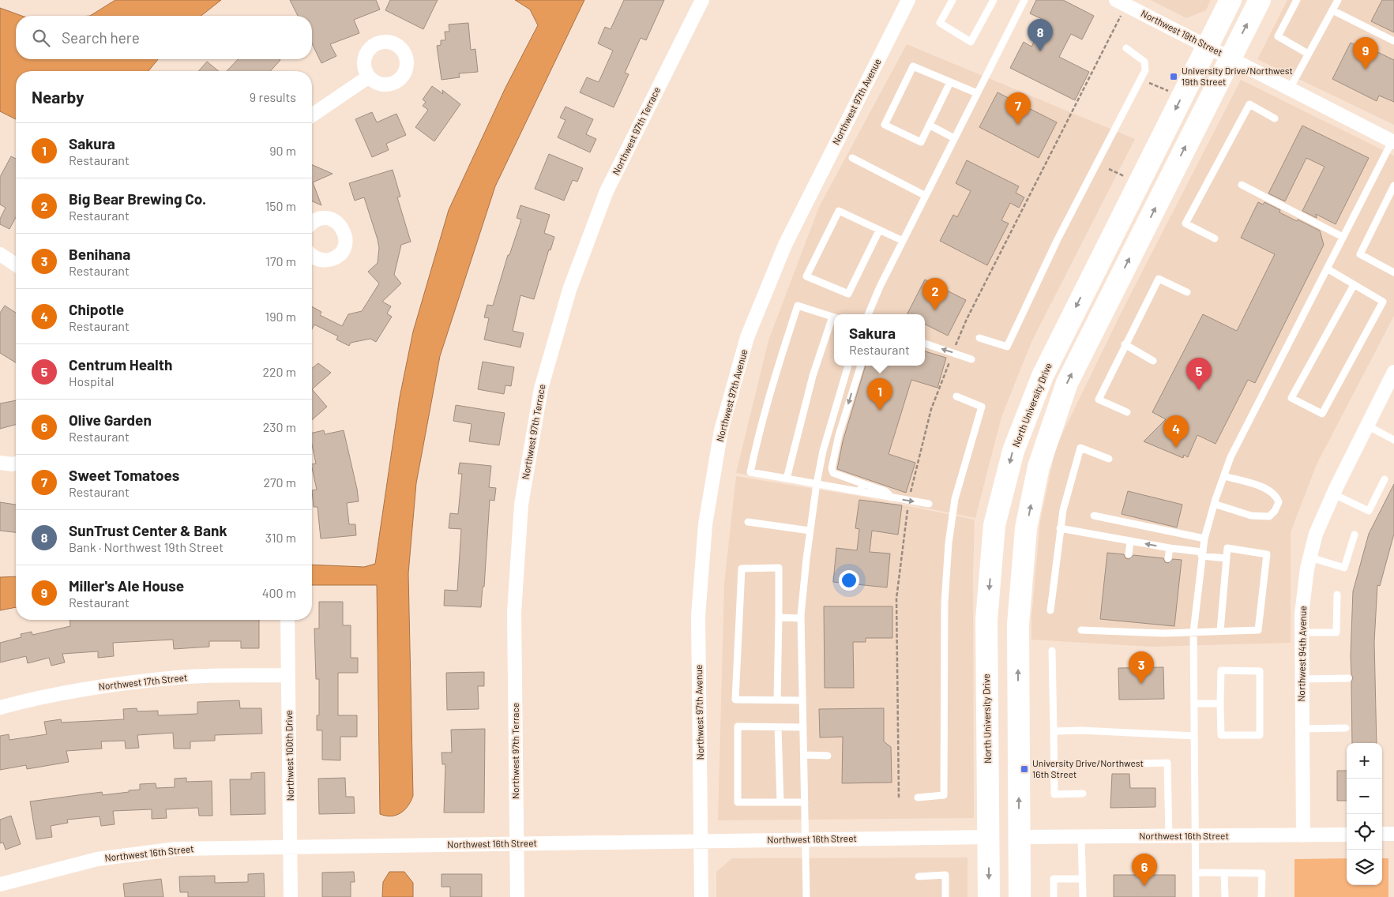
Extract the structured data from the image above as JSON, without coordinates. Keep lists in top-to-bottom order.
{
  "streets": {
    "main road": ["North University Drive"],
    "street": [
      "Northwest 19th Street",
      "Northwest 97th Avenue",
      "Northwest 97th Terrace",
      "Northwest 94th Avenue",
      "Northwest 17th Street",
      "Northwest 100th Drive",
      "Northwest 16th Street"
    ]
  },
  "crossings": [
    ["Northwest 19th Street", "North University Drive"],
    ["Northwest 97th Avenue", "Northwest 16th Street"],
    ["Northwest 97th Terrace", "Northwest 16th Street"],
    ["North University Drive", "Northwest 16th Street"],
    ["Northwest 94th Avenue", "Northwest 16th Street"],
    ["Northwest 17th Street", "Northwest 100th Drive"],
    ["Northwest 100th Drive", "Northwest 16th Street"]
  ],
  "places": {
    "transit": ["University Drive/Northwest 19th Street", "University Drive/Northwest 16th Street"]
  },
  "page": {
    "search": "Search here",
    "pins": [
      "8",
      "9",
      "7",
      "2",
      "5",
      "1",
      "4",
      "3",
      "6"
    ],
    "heading": ["Nearby", "9 results"],
    "list": [
      {
        "mark": "1",
        "name": "Sakura",
        "note": "Restaurant",
        "value": "90 m"
      },
      {
        "mark": "2",
        "name": "Big Bear Brewing Co.",
        "note": "Restaurant",
        "value": "150 m"
      },
      {
        "mark": "3",
        "name": "Benihana",
        "note": "Restaurant",
        "value": "170 m"
      },
      {
        "mark": "4",
        "name": "Chipotle",
        "note": "Restaurant",
        "value": "190 m"
      },
      {
        "mark": "5",
        "name": "Centrum Health",
        "note": "Hospital",
        "value": "220 m"
      },
      {
        "mark": "6",
        "name": "Olive Garden",
        "note": "Restaurant",
        "value": "230 m"
      },
      {
        "mark": "7",
        "name": "Sweet Tomatoes",
        "note": "Restaurant",
        "value": "270 m"
      },
      {
        "mark": "8",
        "name": "SunTrust Center & Bank",
        "note": "Bank · Northwest 19th Street",
        "value": "310 m"
      },
      {
        "mark": "9",
        "name": "Miller's Ale House",
        "note": "Restaurant",
        "value": "400 m"
      }
    ],
    "popup": ["Sakura", "Restaurant"],
    "map_buttons": ["+", "−"]
  }
}
